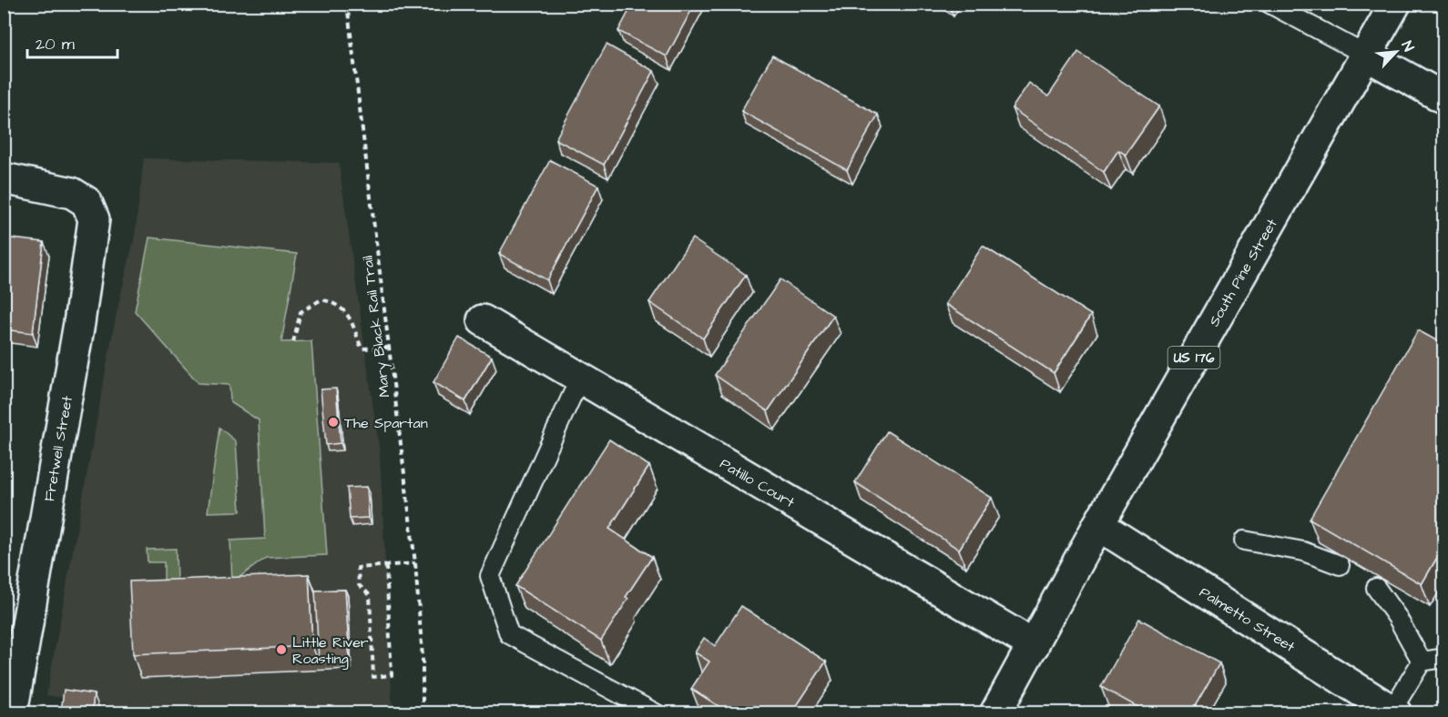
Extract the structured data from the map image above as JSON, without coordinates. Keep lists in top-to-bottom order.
{
  "streets": {
    "main road": [
      "South Pine Street",
      "US 176",
      "Fretwell Street",
      "Patillo Court",
      "Palmetto Street"
    ],
    "path": ["Mary Black Rail Trail"]
  },
  "crossings": [
    ["South Pine Street", "Patillo Court"],
    ["South Pine Street", "Palmetto Street"]
  ],
  "places": ["The Spartan", "Little River Roasting"],
  "scale_bar": "20 m",
  "north": "top right"
}
